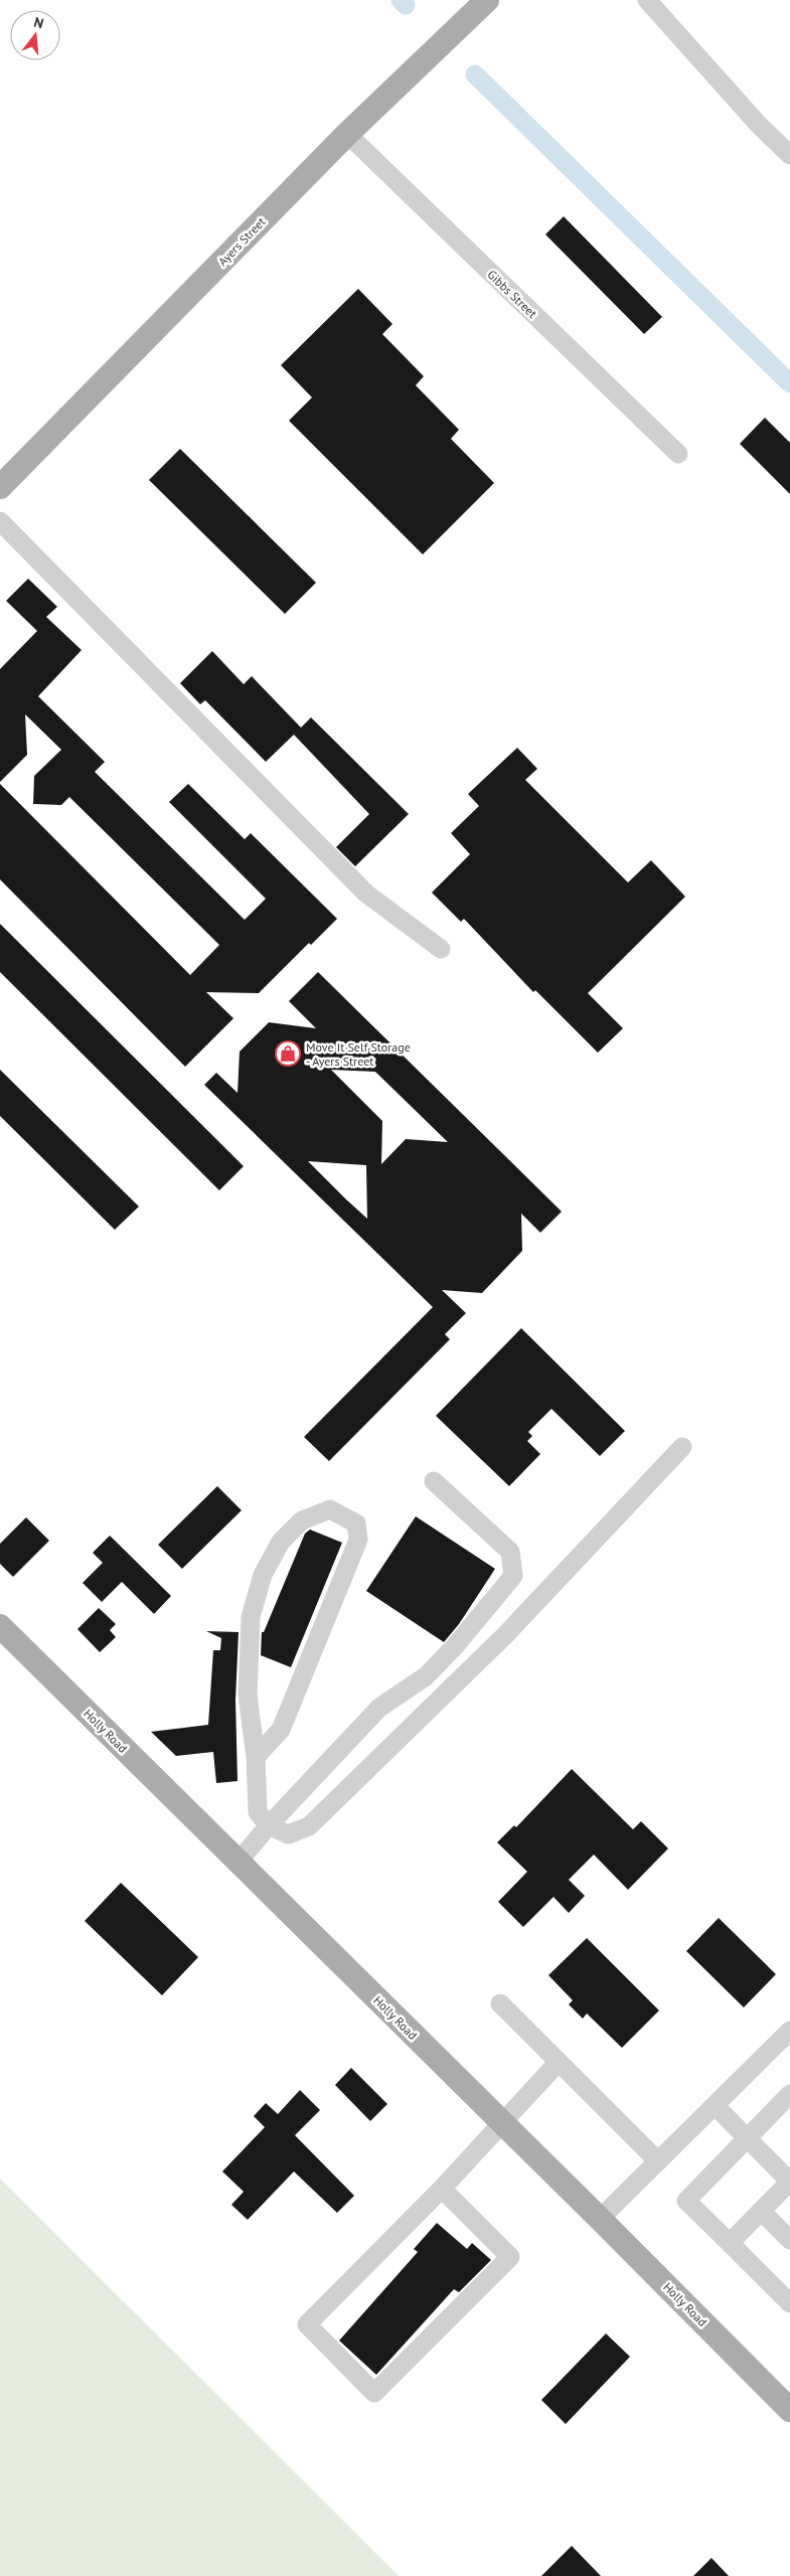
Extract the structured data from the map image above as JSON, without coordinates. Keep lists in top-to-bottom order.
{
  "streets": {
    "main road": ["Ayers Street", "Holly Road"],
    "street": ["Gibbs Street"]
  },
  "crossings": [
    ["Ayers Street", "Gibbs Street"]
  ],
  "places": {
    "shop": ["Move It Self Storage - Ayers Street"]
  },
  "north": "top"
}
